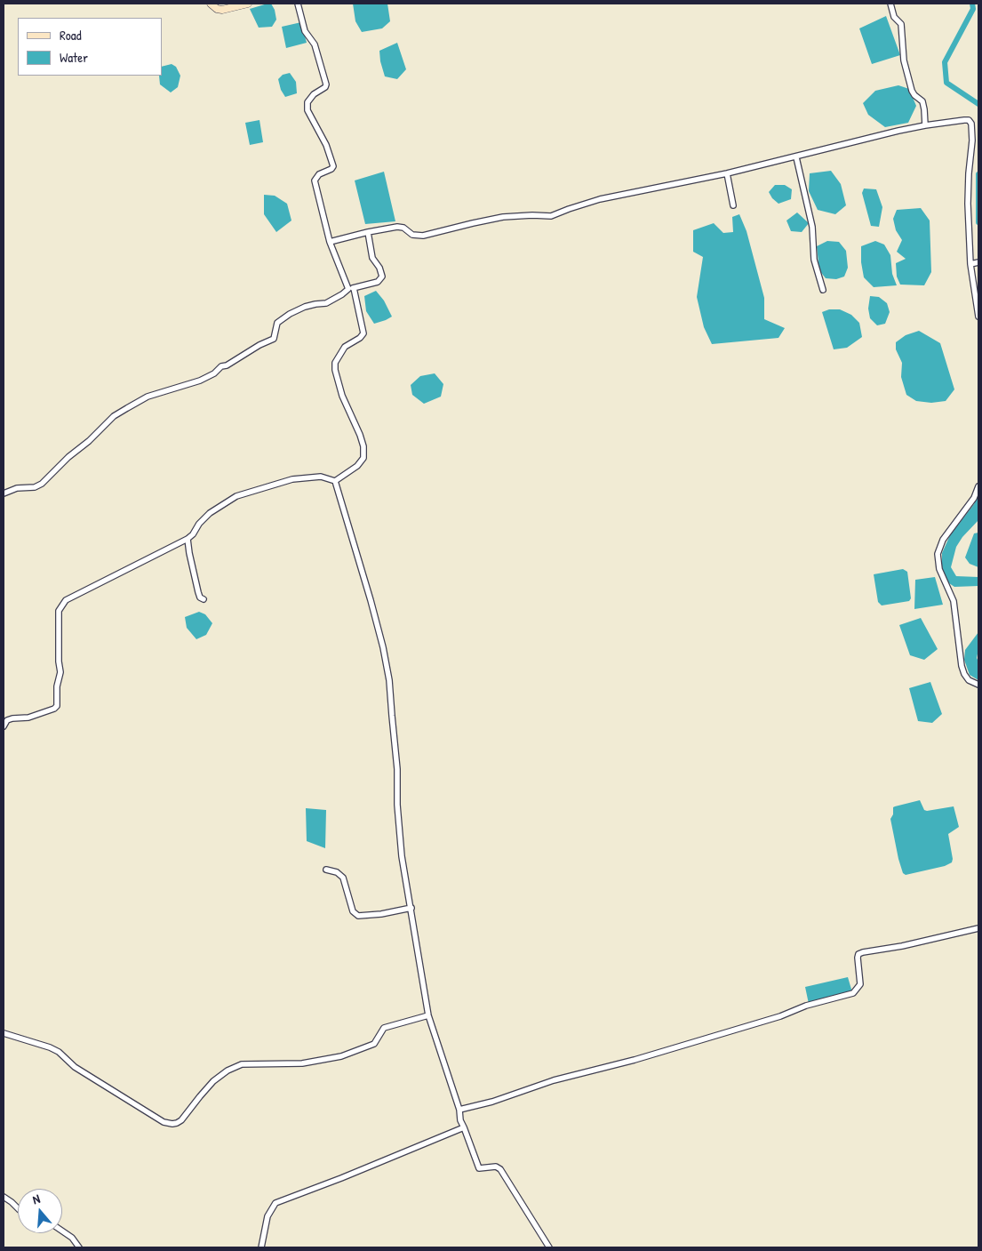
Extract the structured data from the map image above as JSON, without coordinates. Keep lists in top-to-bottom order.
{
  "legend": ["Road", "Water"],
  "north": "top"
}
